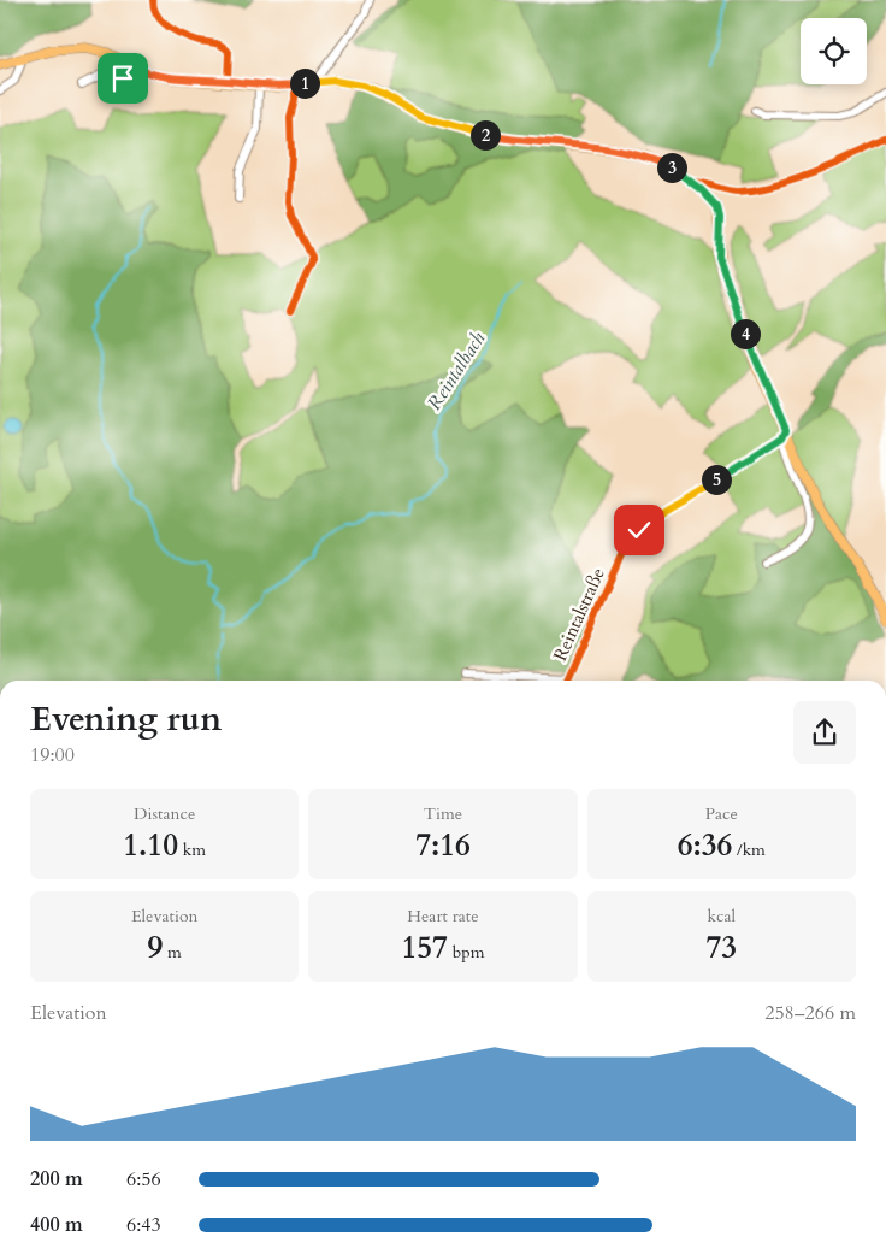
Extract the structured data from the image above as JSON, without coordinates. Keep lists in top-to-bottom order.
{
  "streets": {
    "street": ["Reintalstraße"]
  },
  "water": ["Reintalbach"],
  "page": {
    "pins": [
      "1",
      "2",
      "3",
      "4",
      "5"
    ],
    "heading": ["Evening run", "19:00"],
    "stats": [
      ["Distance", "1.10 km"],
      ["Time", "7:16"],
      ["Pace", "6:36 /km"],
      ["Elevation", "9 m"],
      ["Heart rate", "157 bpm"],
      ["kcal", "73"]
    ],
    "chart": ["Elevation", "258–266 m"],
    "list": [
      {
        "name": "200 m",
        "note": "6:56"
      },
      {
        "name": "400 m",
        "note": "6:43"
      }
    ]
  }
}
